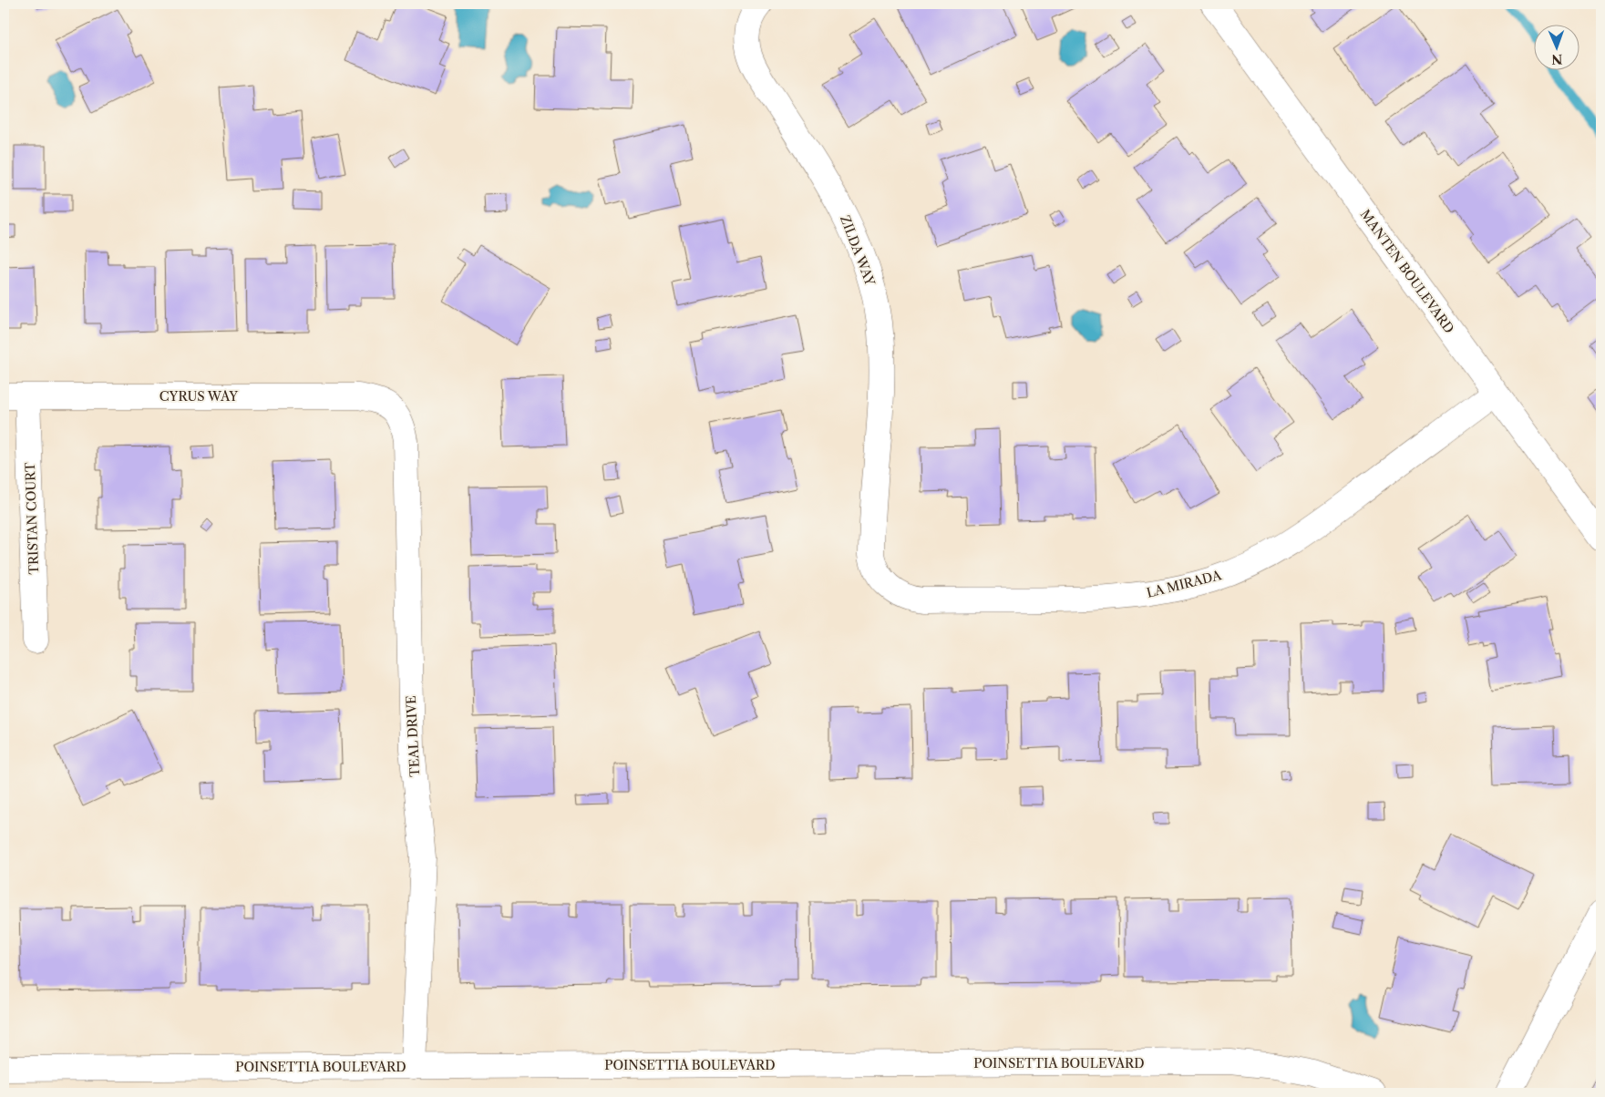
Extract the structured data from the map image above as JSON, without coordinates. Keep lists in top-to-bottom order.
{
  "streets": {
    "street": [
      "ZILDA WAY",
      "MANTEN BOULEVARD",
      "CYRUS WAY",
      "TRISTAN COURT",
      "LA MIRADA",
      "TEAL DRIVE",
      "POINSETTIA BOULEVARD"
    ]
  },
  "crossings": [
    ["ZILDA WAY", "LA MIRADA"],
    ["MANTEN BOULEVARD", "LA MIRADA"],
    ["CYRUS WAY", "TRISTAN COURT"],
    ["CYRUS WAY", "TEAL DRIVE"],
    ["TEAL DRIVE", "POINSETTIA BOULEVARD"]
  ],
  "north": "bottom"
}
